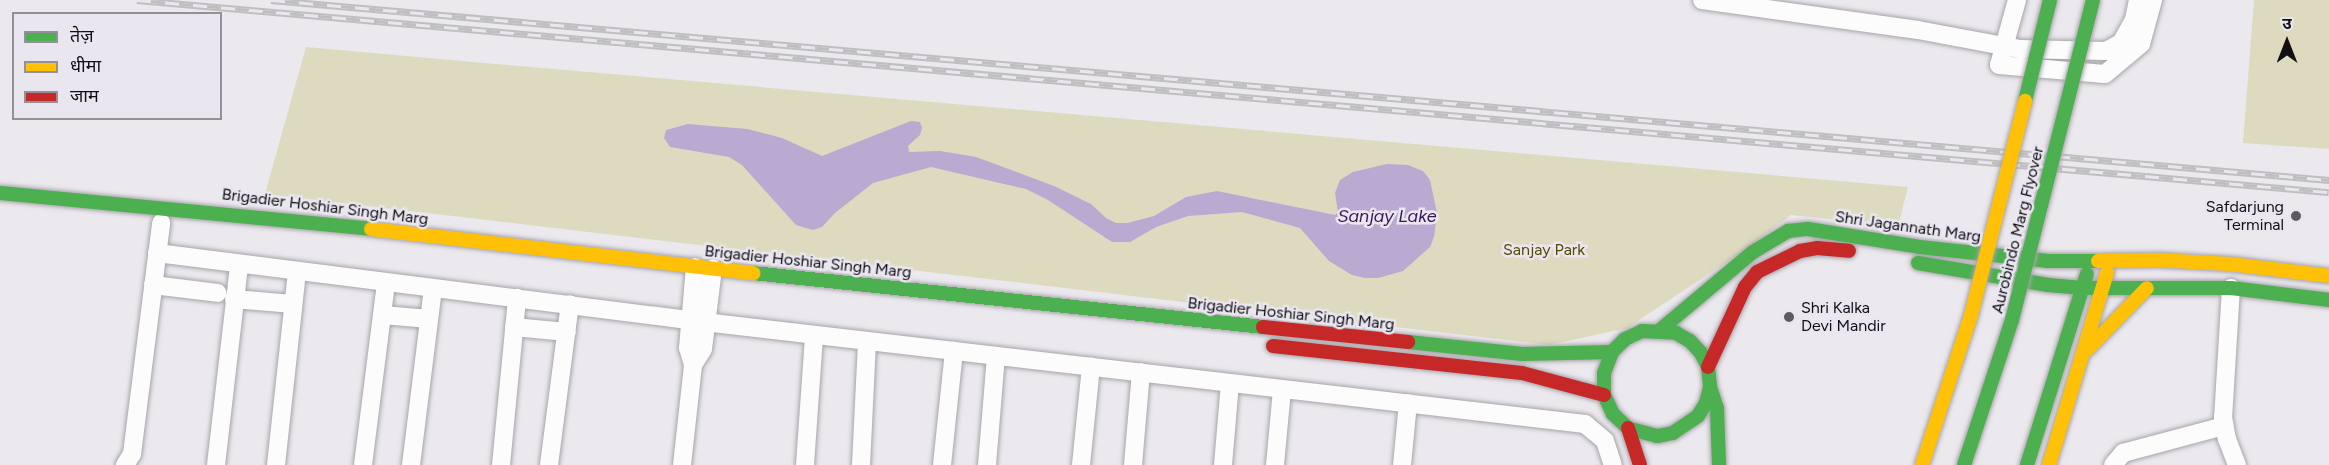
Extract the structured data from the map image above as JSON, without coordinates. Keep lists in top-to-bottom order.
{
  "streets": {
    "street": ["Brigadier Hoshiar Singh Marg", "Shri Jagannath Marg", "Aurobindo Marg Flyover"]
  },
  "crossings": [
    ["Brigadier Hoshiar Singh Marg", "Shri Jagannath Marg"]
  ],
  "water": ["Sanjay Lake"],
  "parks": ["Sanjay Park"],
  "places": ["Safdarjung Terminal", "Shri Kalka Devi Mandir"],
  "legend": ["तेज़", "धीमा", "जाम"],
  "north": "top"
}
